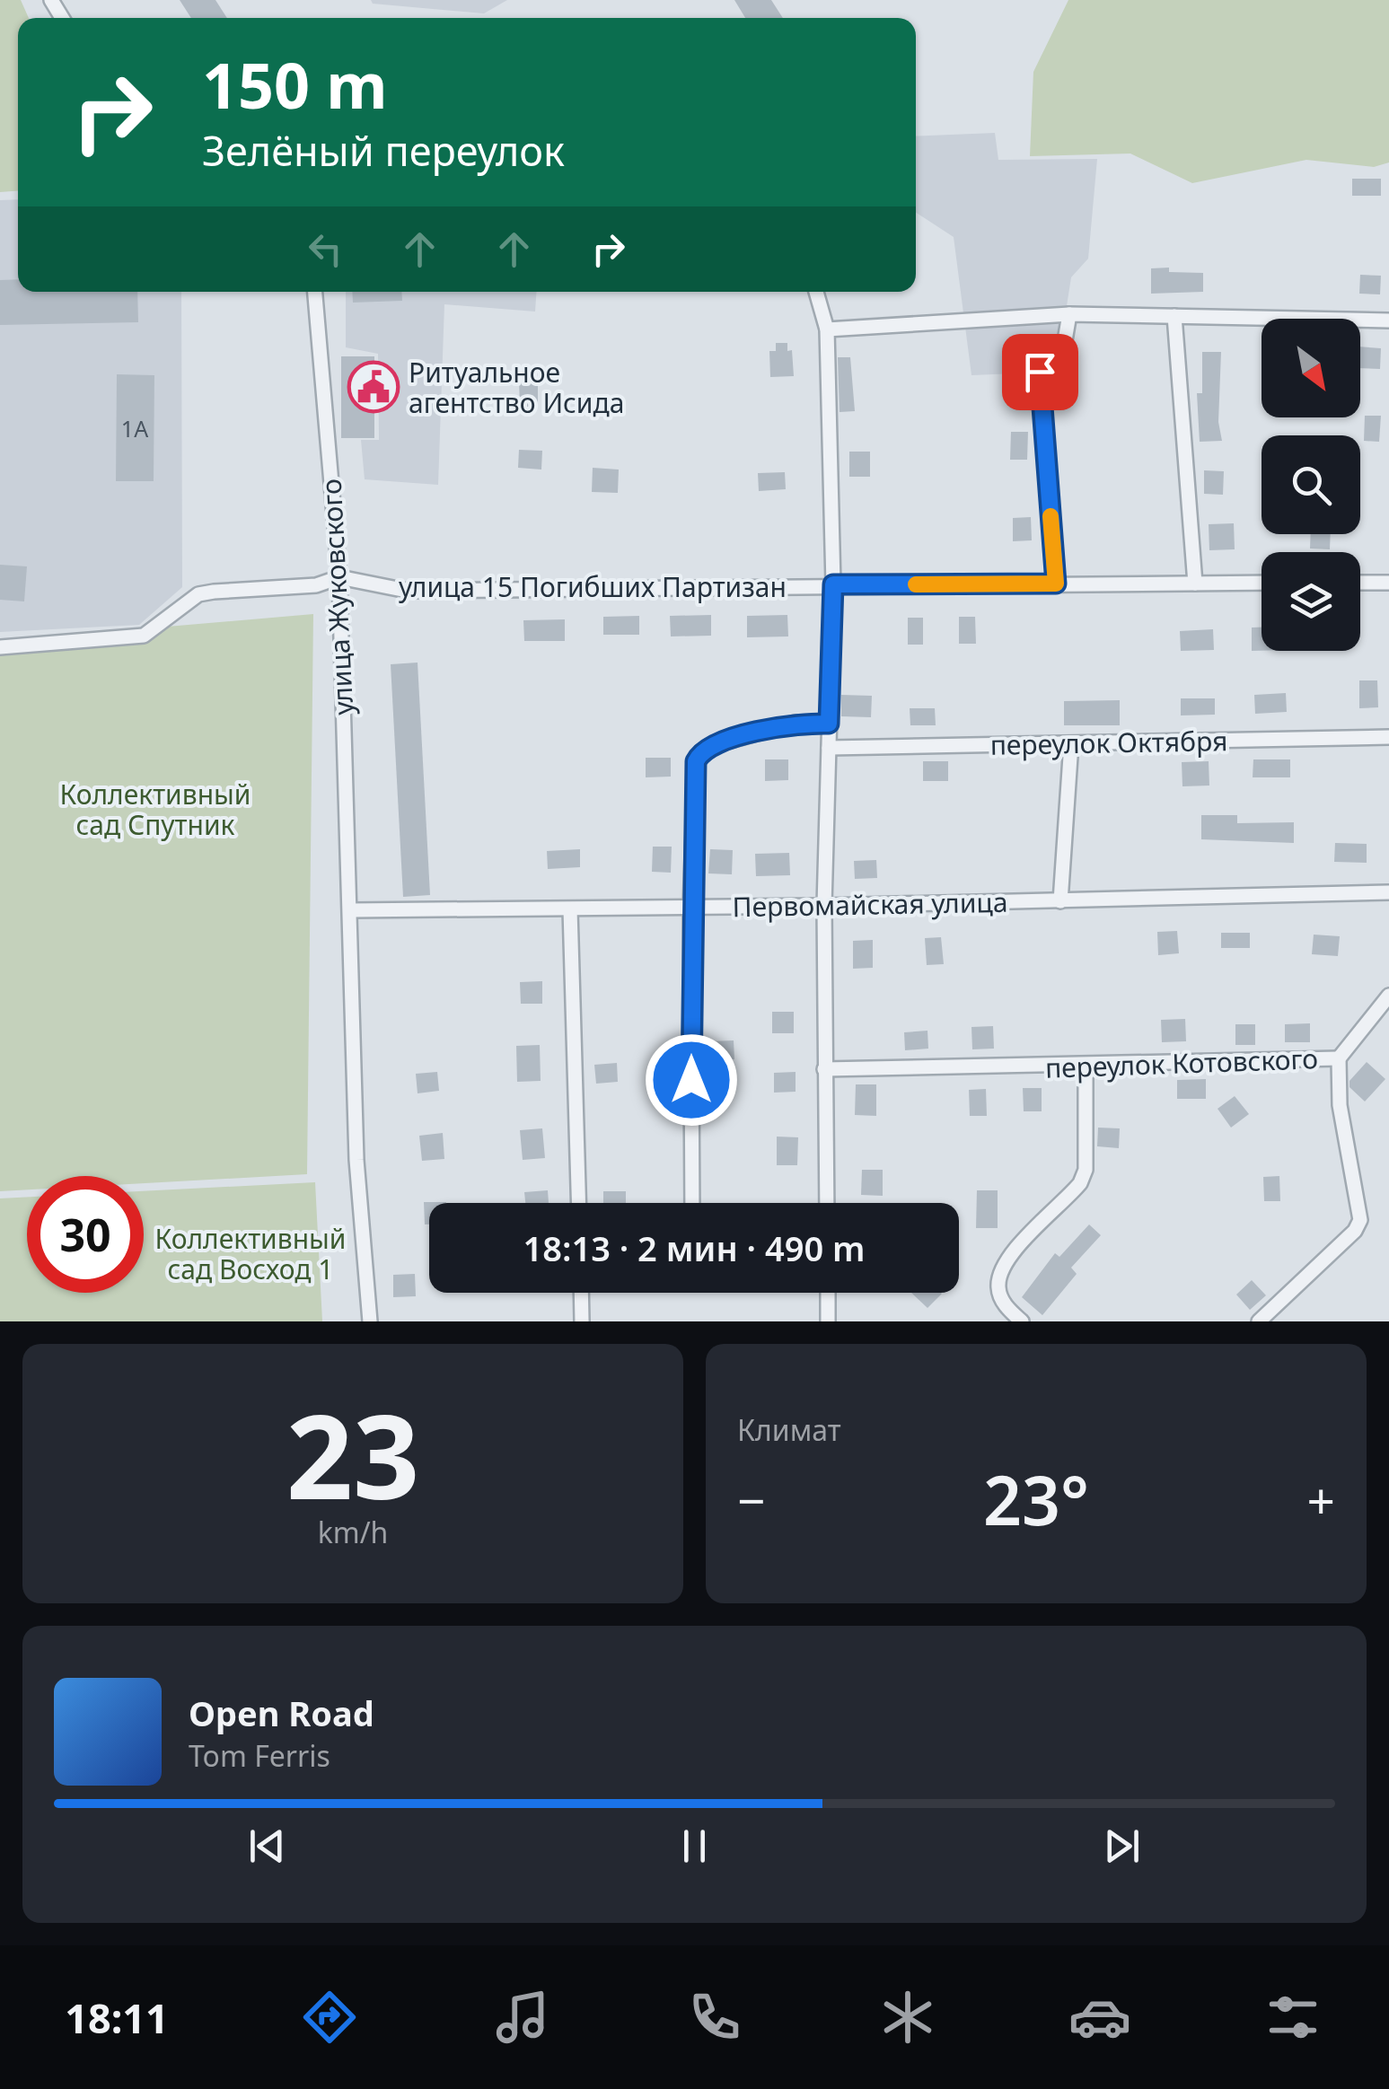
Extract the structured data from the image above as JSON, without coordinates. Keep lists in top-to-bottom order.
{
  "streets": {
    "street": [
      "улица 15 Погибших Партизан",
      "улица Жуковского",
      "переулок Октября",
      "Первомайская улица",
      "переулок Котовского"
    ]
  },
  "crossings": [
    ["улица 15 Погибших Партизан", "улица Жуковского"],
    ["улица Жуковского", "Первомайская улица"]
  ],
  "parks": ["Коллективный сад Спутник", "Коллективный сад Восход 1"],
  "places": {
    "public building": ["Ритуальное агентство Исида"]
  },
  "house_numbers": ["1А"],
  "north": "bottom right",
  "page": {
    "turn": ["150 m", "Зелёный переулок"],
    "limit": "30",
    "trip": "18:13 · 2 мин · 490 m",
    "tile": [
      ["23", "km/h"],
      "Климат"
    ],
    "heat": ["−", "23°", "+"],
    "song": ["Open Road", "Tom Ferris"],
    "tabs": "18:11"
  }
}
